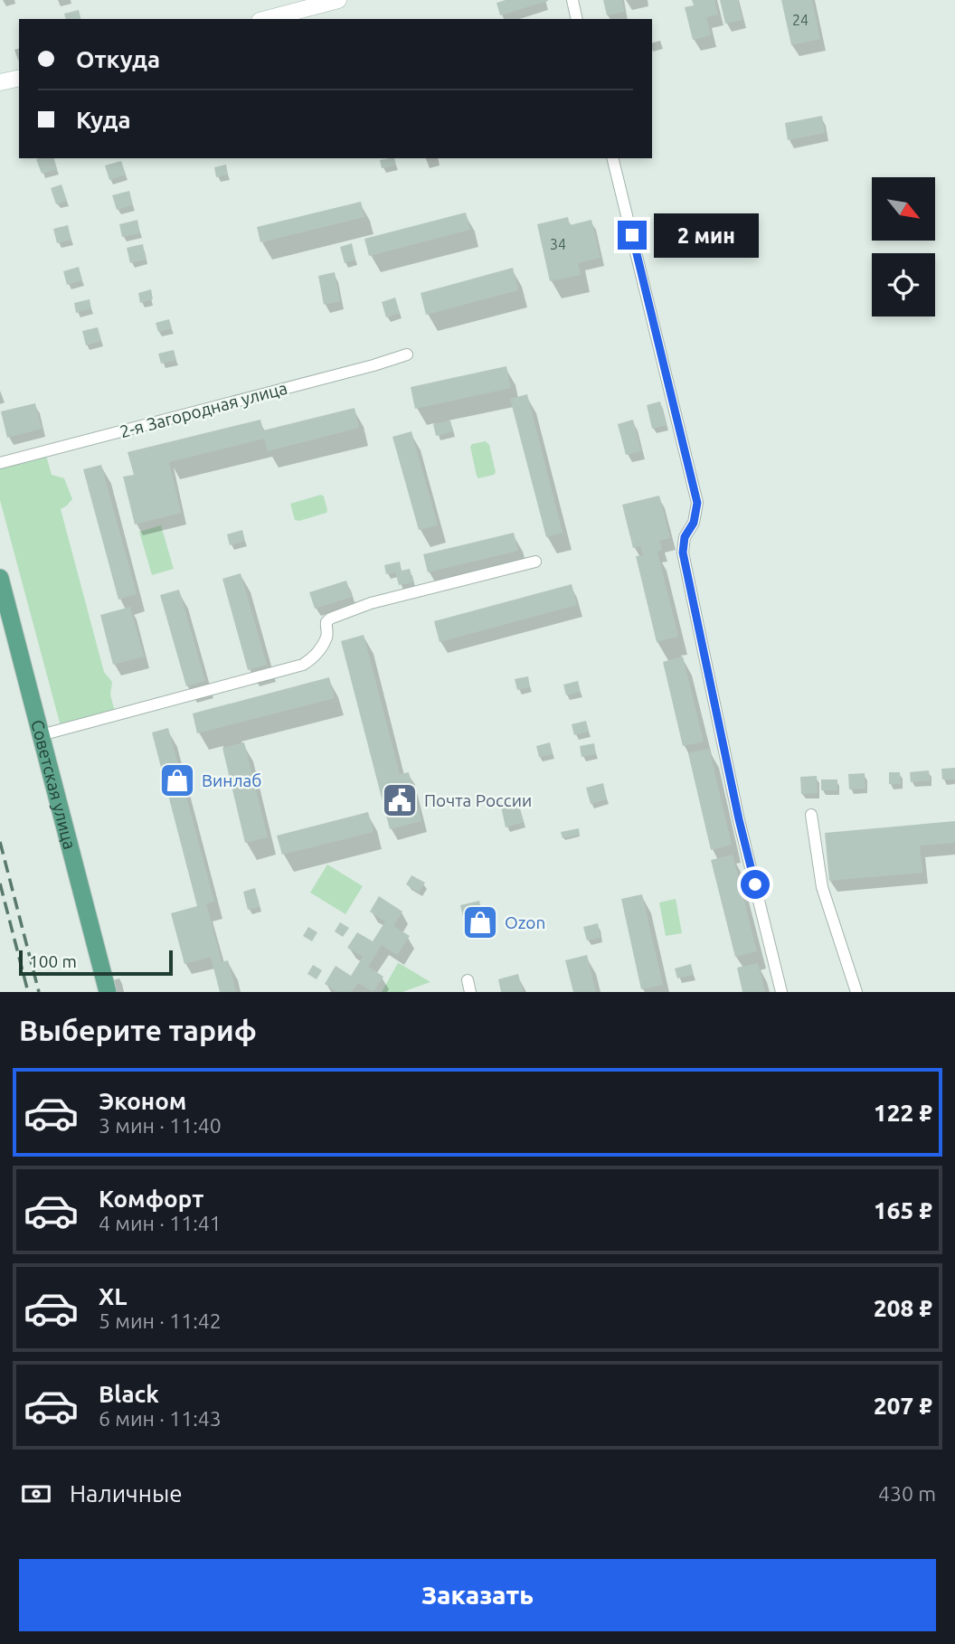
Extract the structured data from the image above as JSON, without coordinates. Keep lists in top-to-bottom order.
{
  "streets": {
    "main road": ["Советская улица"],
    "street": ["2-я Загородная улица"]
  },
  "places": {
    "shop": ["Винлаб", "Ozon"],
    "public building": ["Почта России"]
  },
  "house_numbers": ["24", "34"],
  "scale_bar": "100 m",
  "north": "bottom right",
  "page": {
    "banner": ["Откуда", "Куда"],
    "bubble": "2 мин",
    "scale": "100 m",
    "heading": "Выберите тариф",
    "list": [
      {
        "name": "Эконом",
        "note": "3 мин · 11:40",
        "value": "122 ₽"
      },
      {
        "name": "Комфорт",
        "note": "4 мин · 11:41",
        "value": "165 ₽"
      },
      {
        "name": "XL",
        "note": "5 мин · 11:42",
        "value": "208 ₽"
      },
      {
        "name": "Black",
        "note": "6 мин · 11:43",
        "value": "207 ₽"
      }
    ],
    "pay": ["Наличные", "430 m"],
    "buttons": "Заказать"
  }
}
